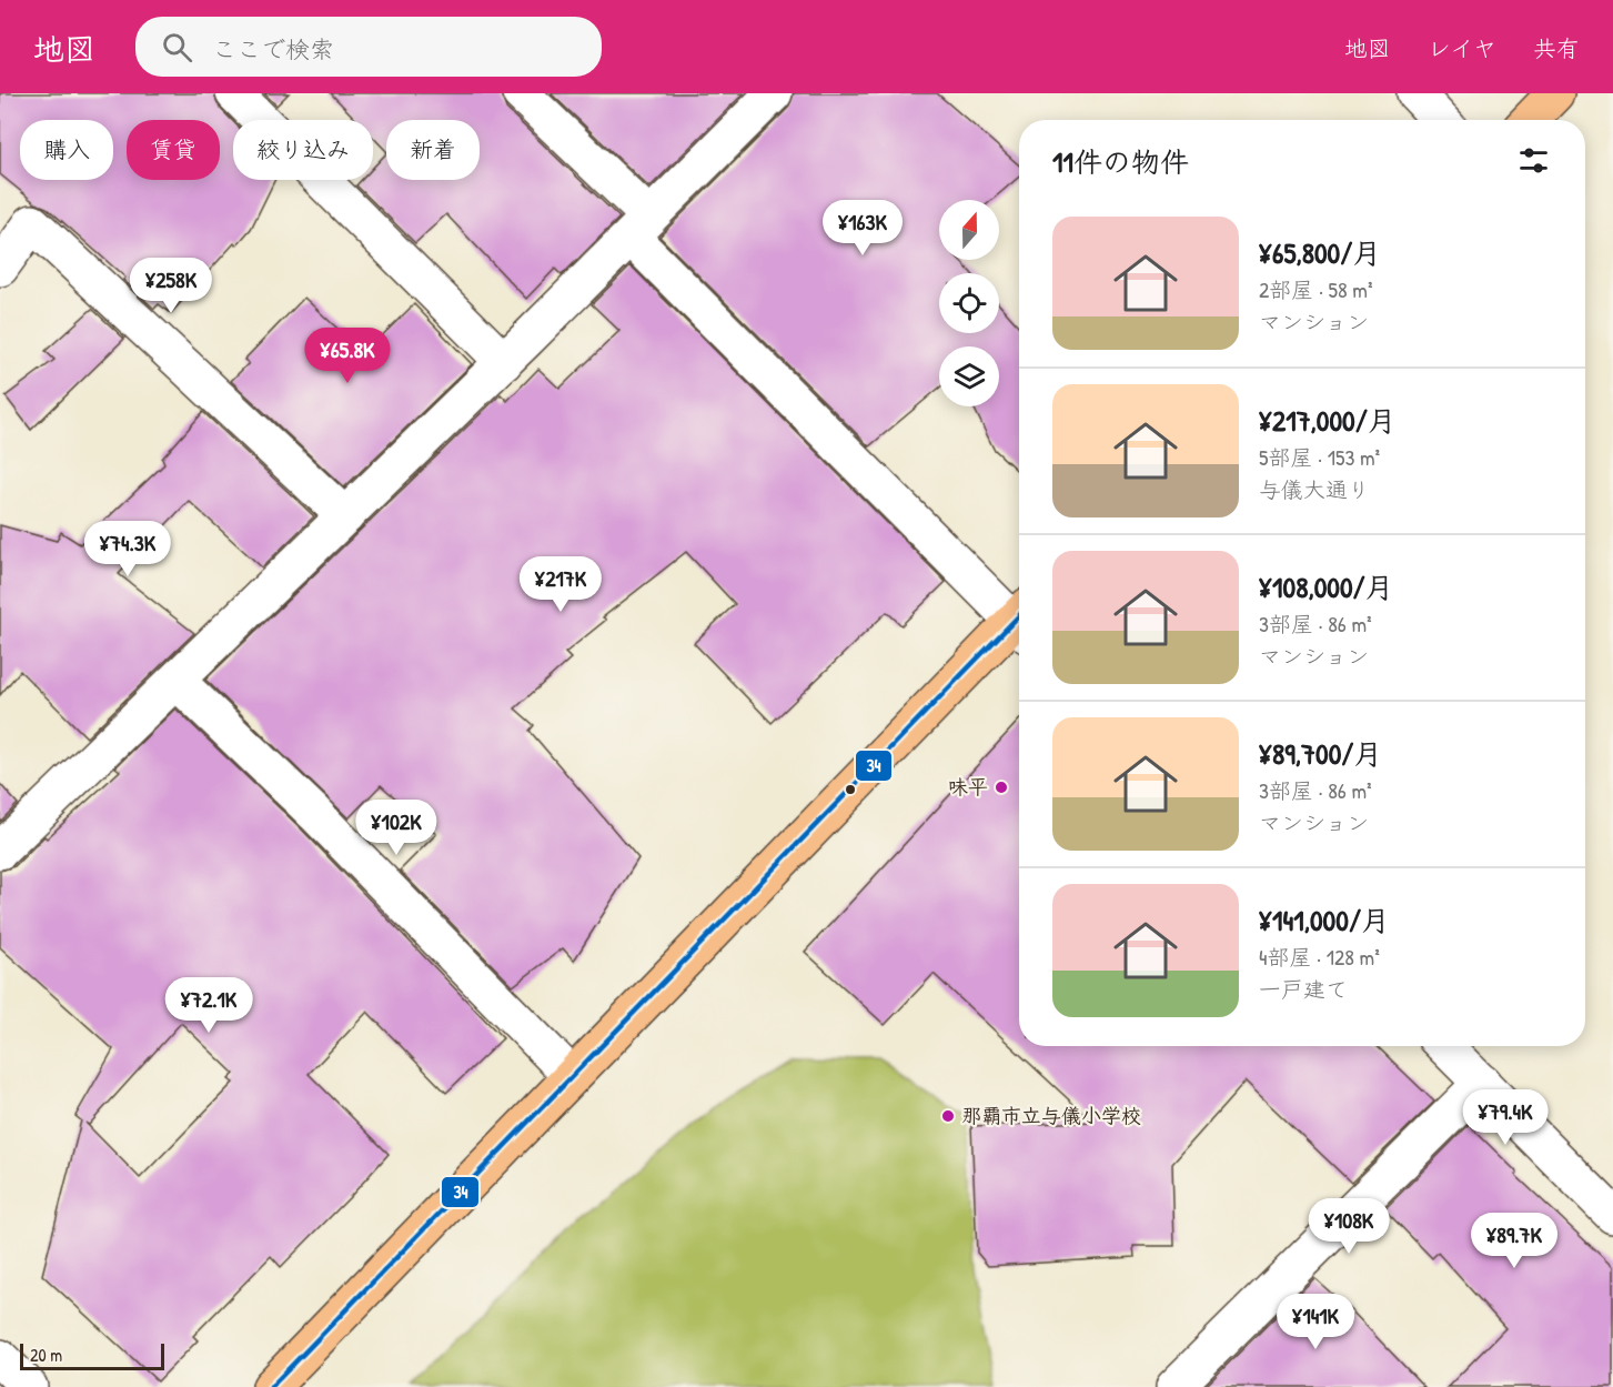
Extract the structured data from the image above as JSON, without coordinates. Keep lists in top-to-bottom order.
{
  "places": ["味平", "那覇市立与儀小学校"],
  "lines": ["transit line 34"],
  "scale_bar": "20 m",
  "north": "top",
  "page": {
    "header": "地図",
    "search": "ここで検索",
    "nav": ["地図", "レイヤ", "共有"],
    "chip": [
      "購入",
      "賃貸",
      "絞り込み",
      "新着"
    ],
    "heading": "11件の物件",
    "price": [
      "¥163K",
      "¥258K",
      "¥65.8K",
      "¥74.3K",
      "¥217K",
      "¥102K",
      "¥72.1K",
      "¥79.4K",
      "¥108K",
      "¥89.7K",
      "¥141K"
    ],
    "list": [
      {
        "name": "¥65,800/月",
        "note": "2部屋 · 58 m² · マンション"
      },
      {
        "name": "¥217,000/月",
        "note": "5部屋 · 153 m² · 与儀大通り"
      },
      {
        "name": "¥108,000/月",
        "note": "3部屋 · 86 m² · マンション"
      },
      {
        "name": "¥89,700/月",
        "note": "3部屋 · 86 m² · マンション"
      },
      {
        "name": "¥141,000/月",
        "note": "4部屋 · 128 m² · 一戸建て"
      }
    ],
    "scale": "20 m"
  }
}
